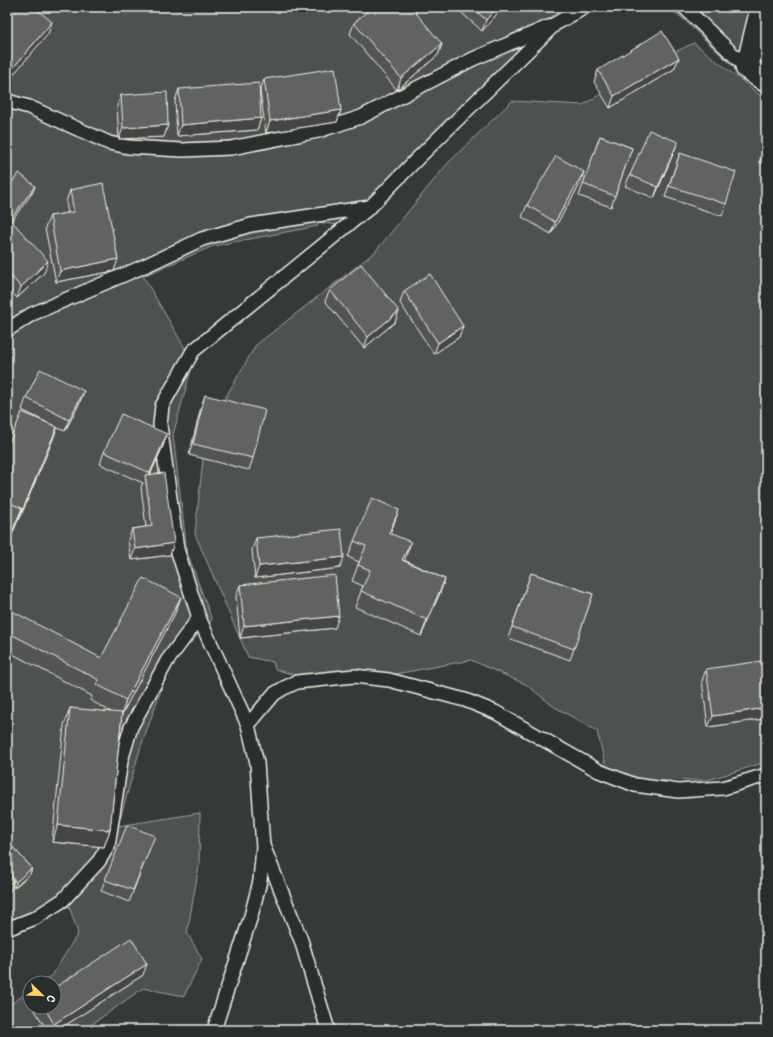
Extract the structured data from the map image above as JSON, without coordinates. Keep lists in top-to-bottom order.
{
  "north": "bottom right"
}
